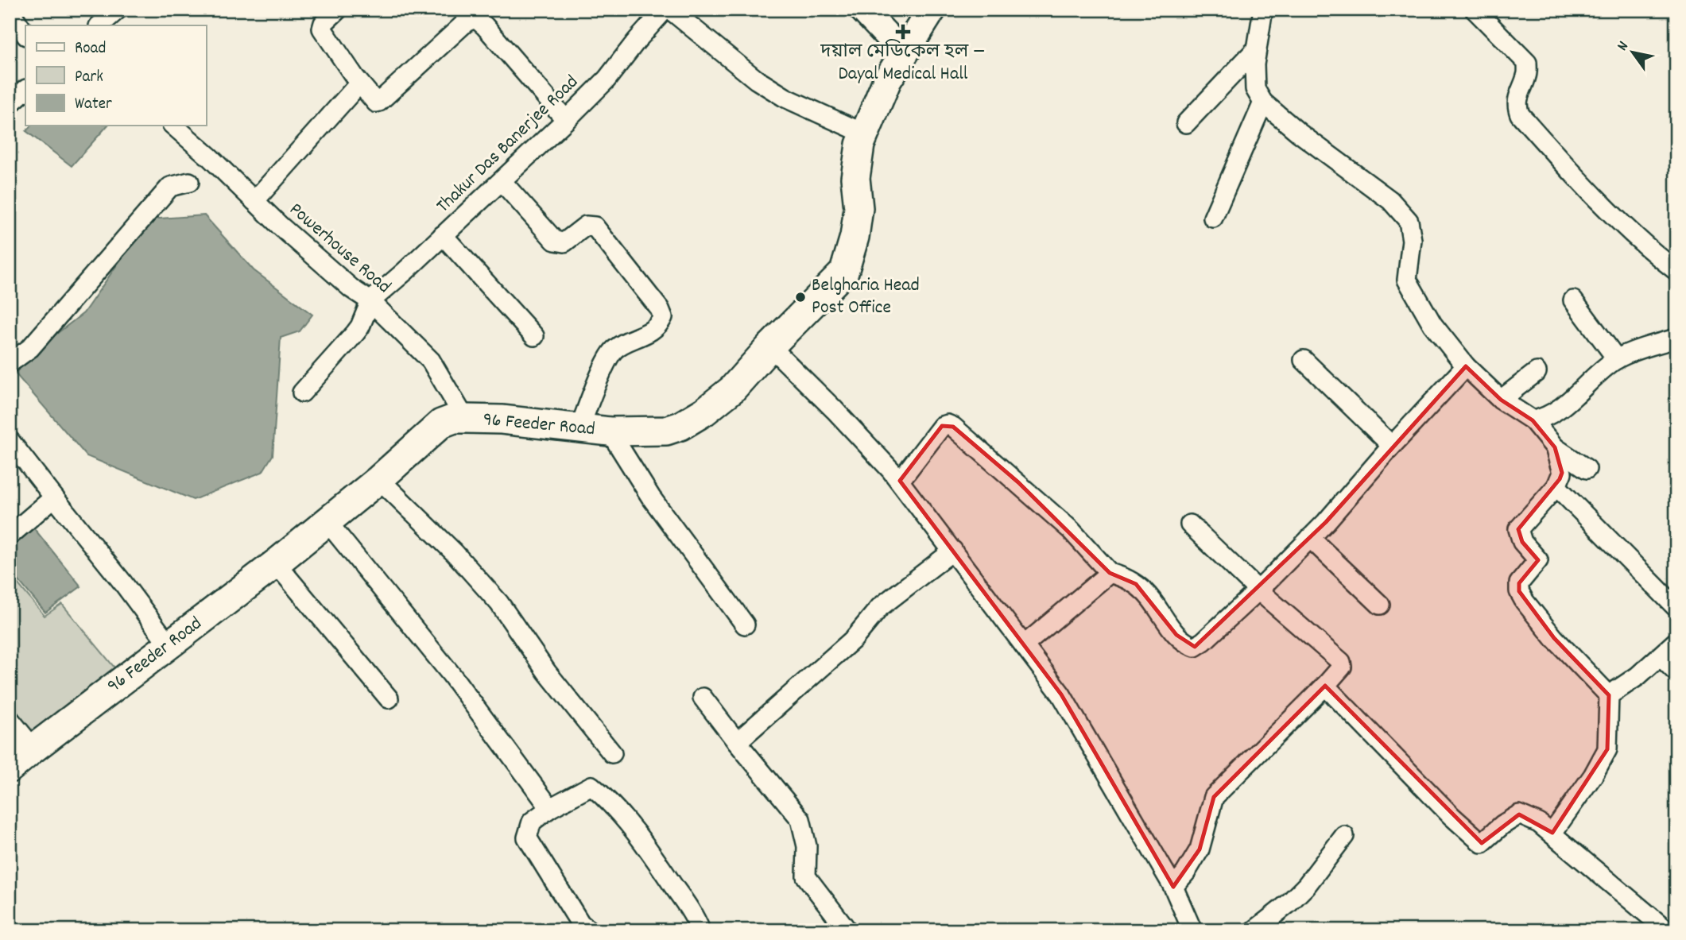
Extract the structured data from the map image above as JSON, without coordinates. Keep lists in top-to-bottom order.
{
  "streets": {
    "main road": ["96 Feeder Road"],
    "street": ["Thakur Das Banerjee Road", "Powerhouse Road"]
  },
  "crossings": [
    ["Thakur Das Banerjee Road", "Powerhouse Road"],
    ["Powerhouse Road", "96 Feeder Road"]
  ],
  "places": {
    "health": ["দয়াল মেডিকেল হল — Dayal Medical Hall"],
    "other": ["Belgharia Head Post Office"]
  },
  "legend": ["Road", "Park", "Water"],
  "north": "top left"
}
